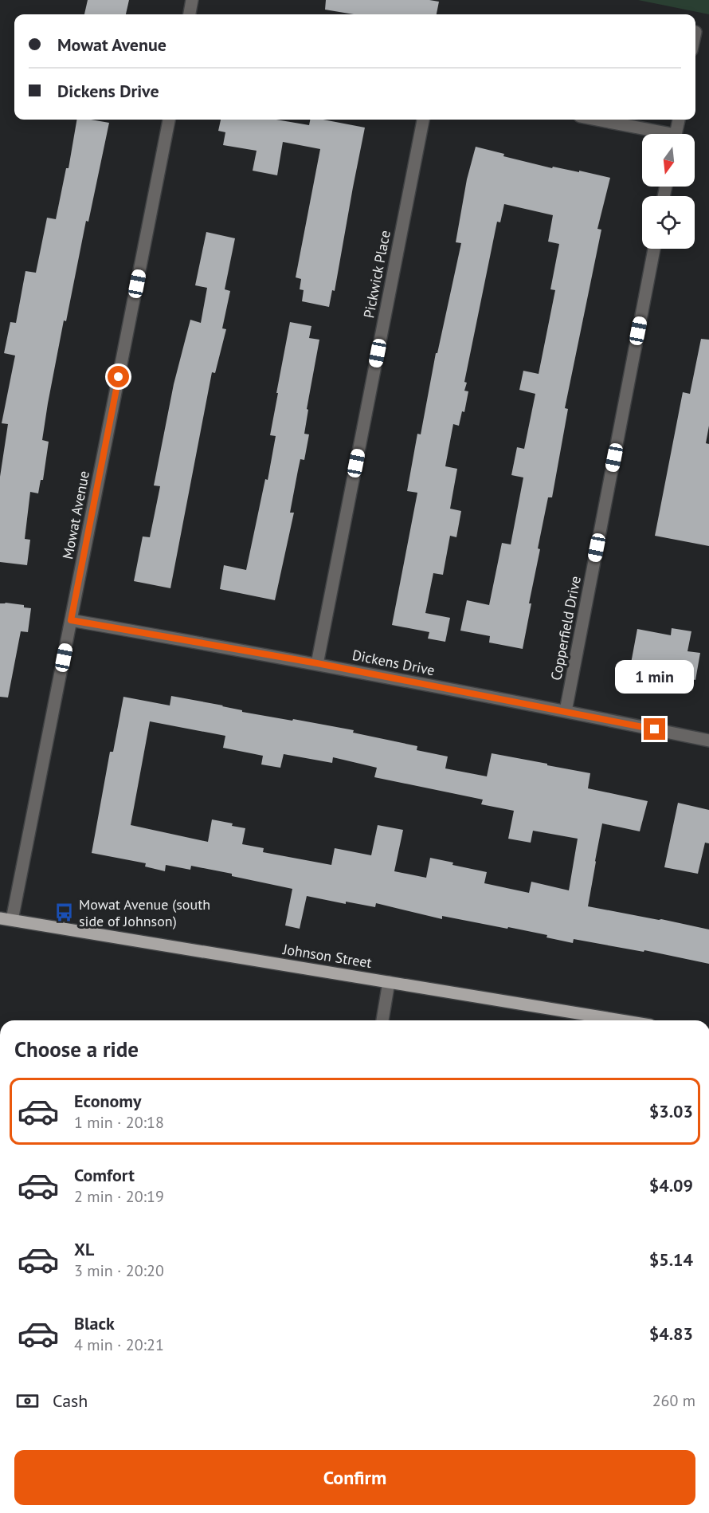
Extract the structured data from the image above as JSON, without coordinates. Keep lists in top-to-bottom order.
{
  "streets": {
    "main road": ["Johnson Street"],
    "street": [
      "Pickwick Place",
      "Mowat Avenue",
      "Copperfield Drive",
      "Dickens Drive"
    ]
  },
  "crossings": [
    ["Pickwick Place", "Dickens Drive"],
    ["Mowat Avenue", "Dickens Drive"],
    ["Mowat Avenue", "Johnson Street"],
    ["Copperfield Drive", "Dickens Drive"]
  ],
  "places": {
    "bus stop": ["Mowat Avenue (south side of Johnson)"]
  },
  "north": "bottom",
  "page": {
    "banner": ["Mowat Avenue", "Dickens Drive"],
    "bubble": "1 min",
    "heading": "Choose a ride",
    "list": [
      {
        "name": "Economy",
        "note": "1 min · 20:18",
        "value": "$3.03"
      },
      {
        "name": "Comfort",
        "note": "2 min · 20:19",
        "value": "$4.09"
      },
      {
        "name": "XL",
        "note": "3 min · 20:20",
        "value": "$5.14"
      },
      {
        "name": "Black",
        "note": "4 min · 20:21",
        "value": "$4.83"
      }
    ],
    "pay": ["Cash", "260 m"],
    "buttons": "Confirm"
  }
}
